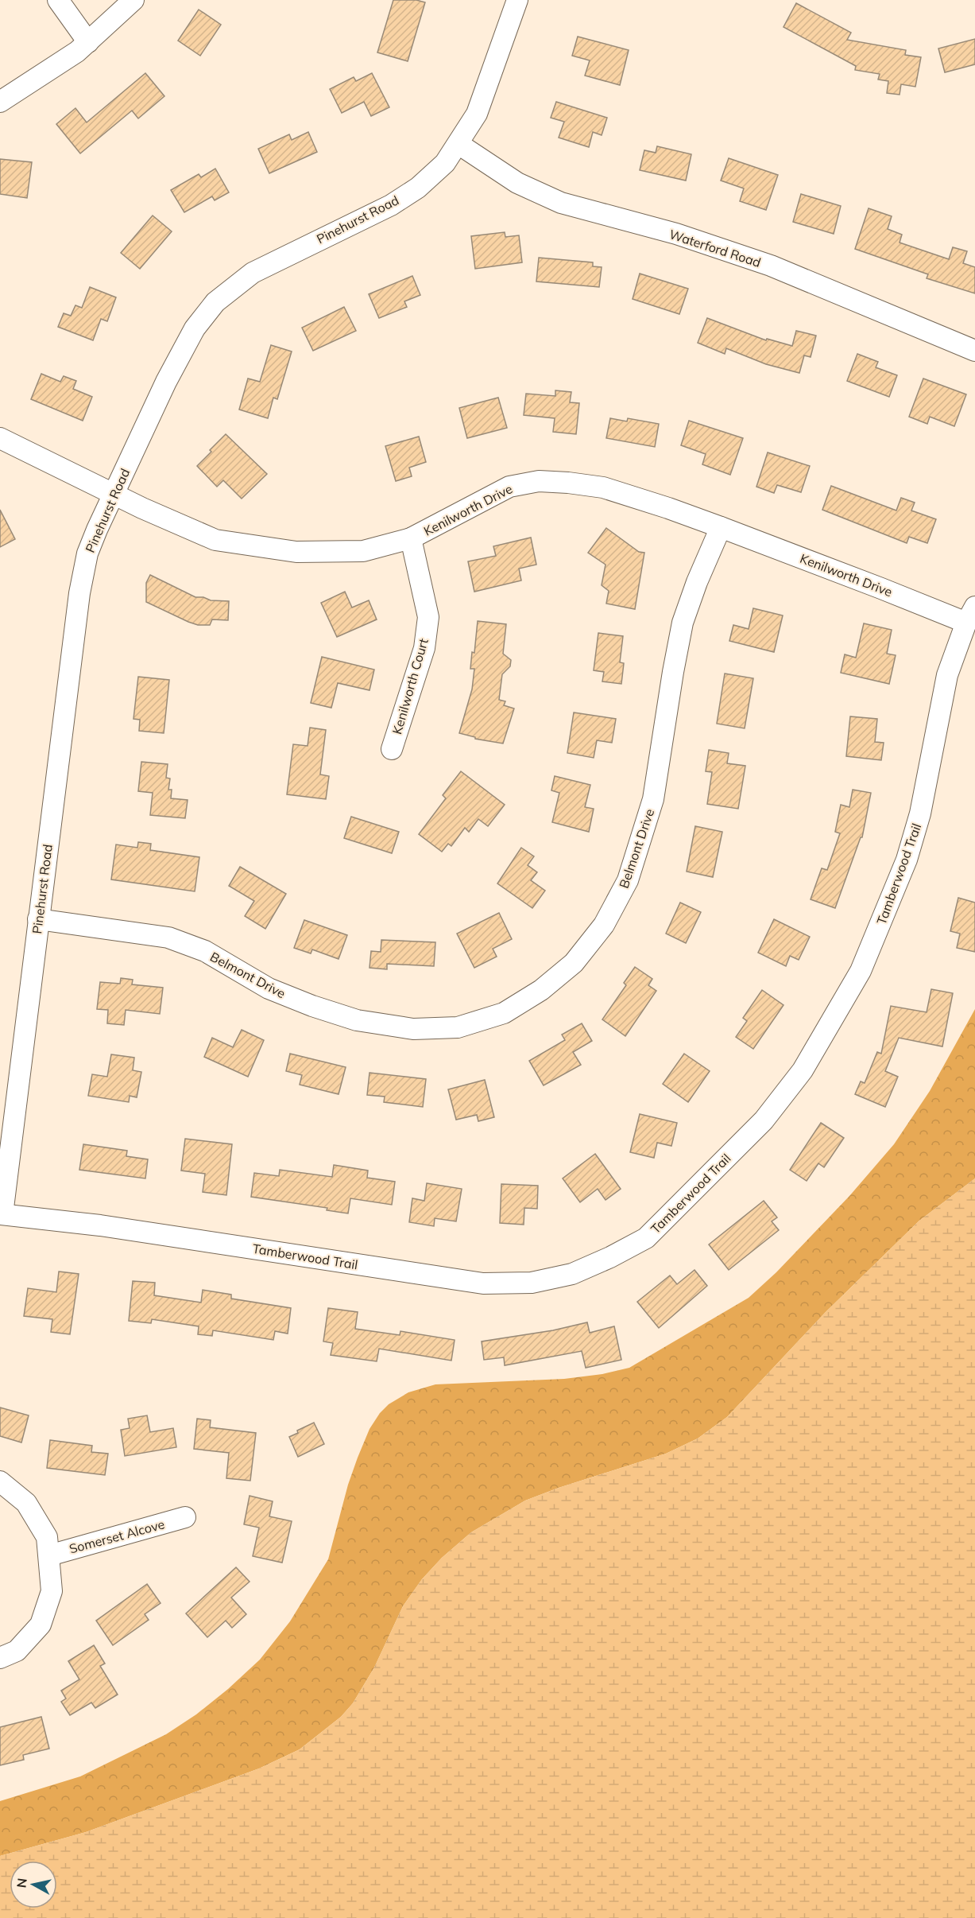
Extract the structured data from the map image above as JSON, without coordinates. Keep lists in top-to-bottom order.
{
  "streets": {
    "street": [
      "Pinehurst Road",
      "Waterford Road",
      "Kenilworth Drive",
      "Kenilworth Court",
      "Belmont Drive",
      "Tamberwood Trail",
      "Somerset Alcove"
    ]
  },
  "crossings": [
    ["Pinehurst Road", "Waterford Road"],
    ["Pinehurst Road", "Kenilworth Drive"],
    ["Pinehurst Road", "Belmont Drive"],
    ["Pinehurst Road", "Tamberwood Trail"],
    ["Kenilworth Drive", "Kenilworth Court"],
    ["Kenilworth Drive", "Belmont Drive"],
    ["Kenilworth Drive", "Tamberwood Trail"]
  ],
  "north": "left"
}
